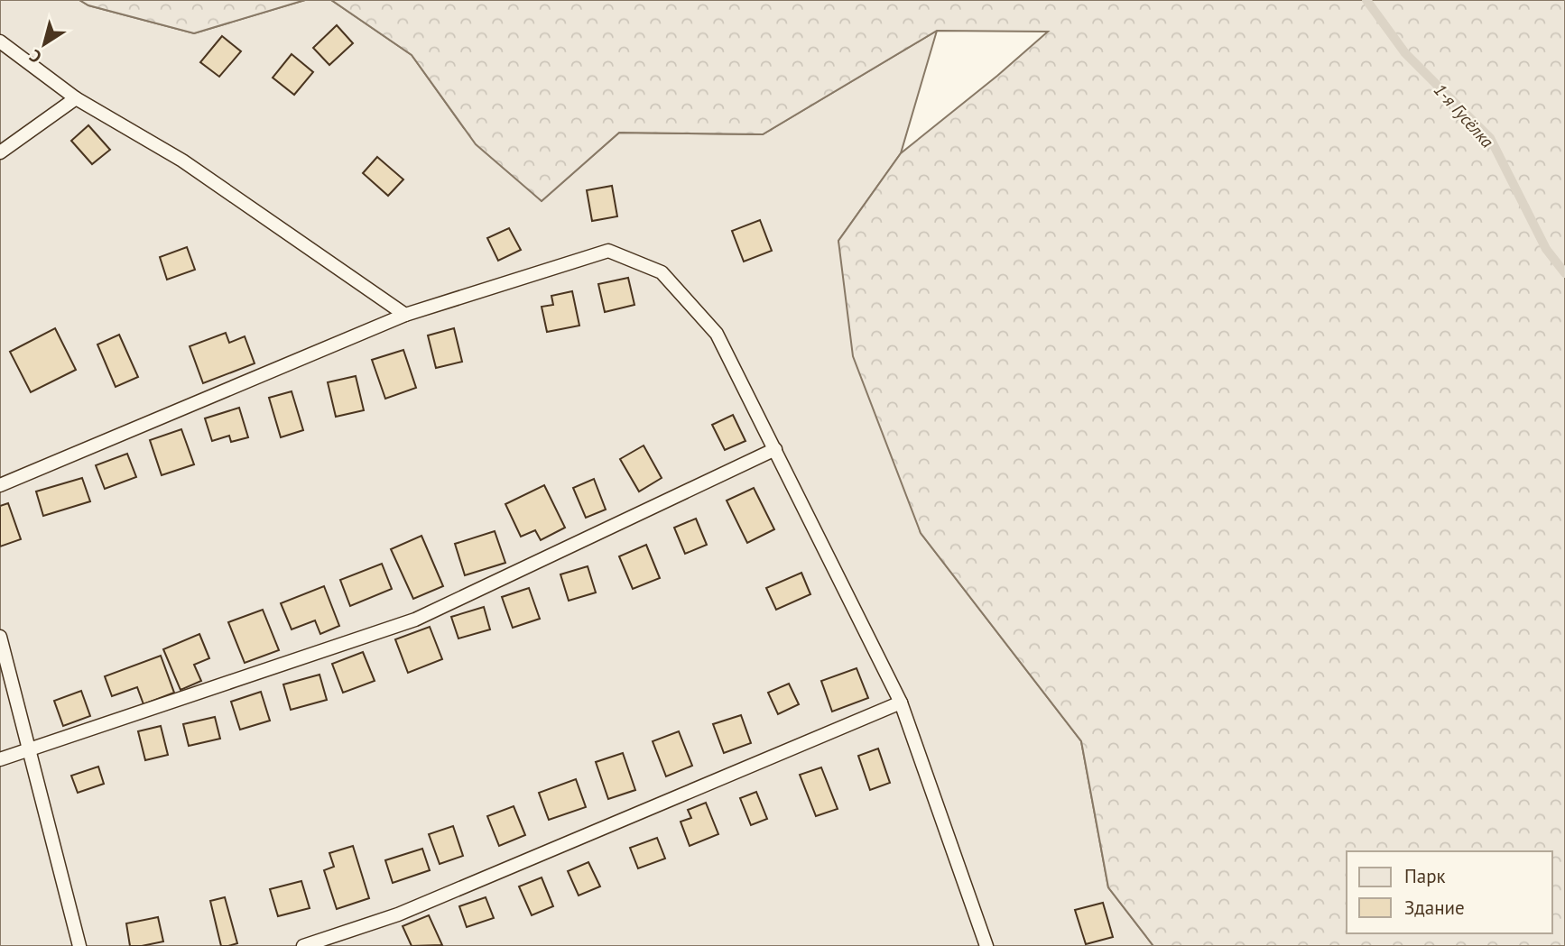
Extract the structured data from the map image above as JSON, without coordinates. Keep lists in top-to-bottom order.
{
  "water": ["1-я Гусёлка"],
  "legend": ["Парк", "Здание"],
  "north": "bottom left"
}
